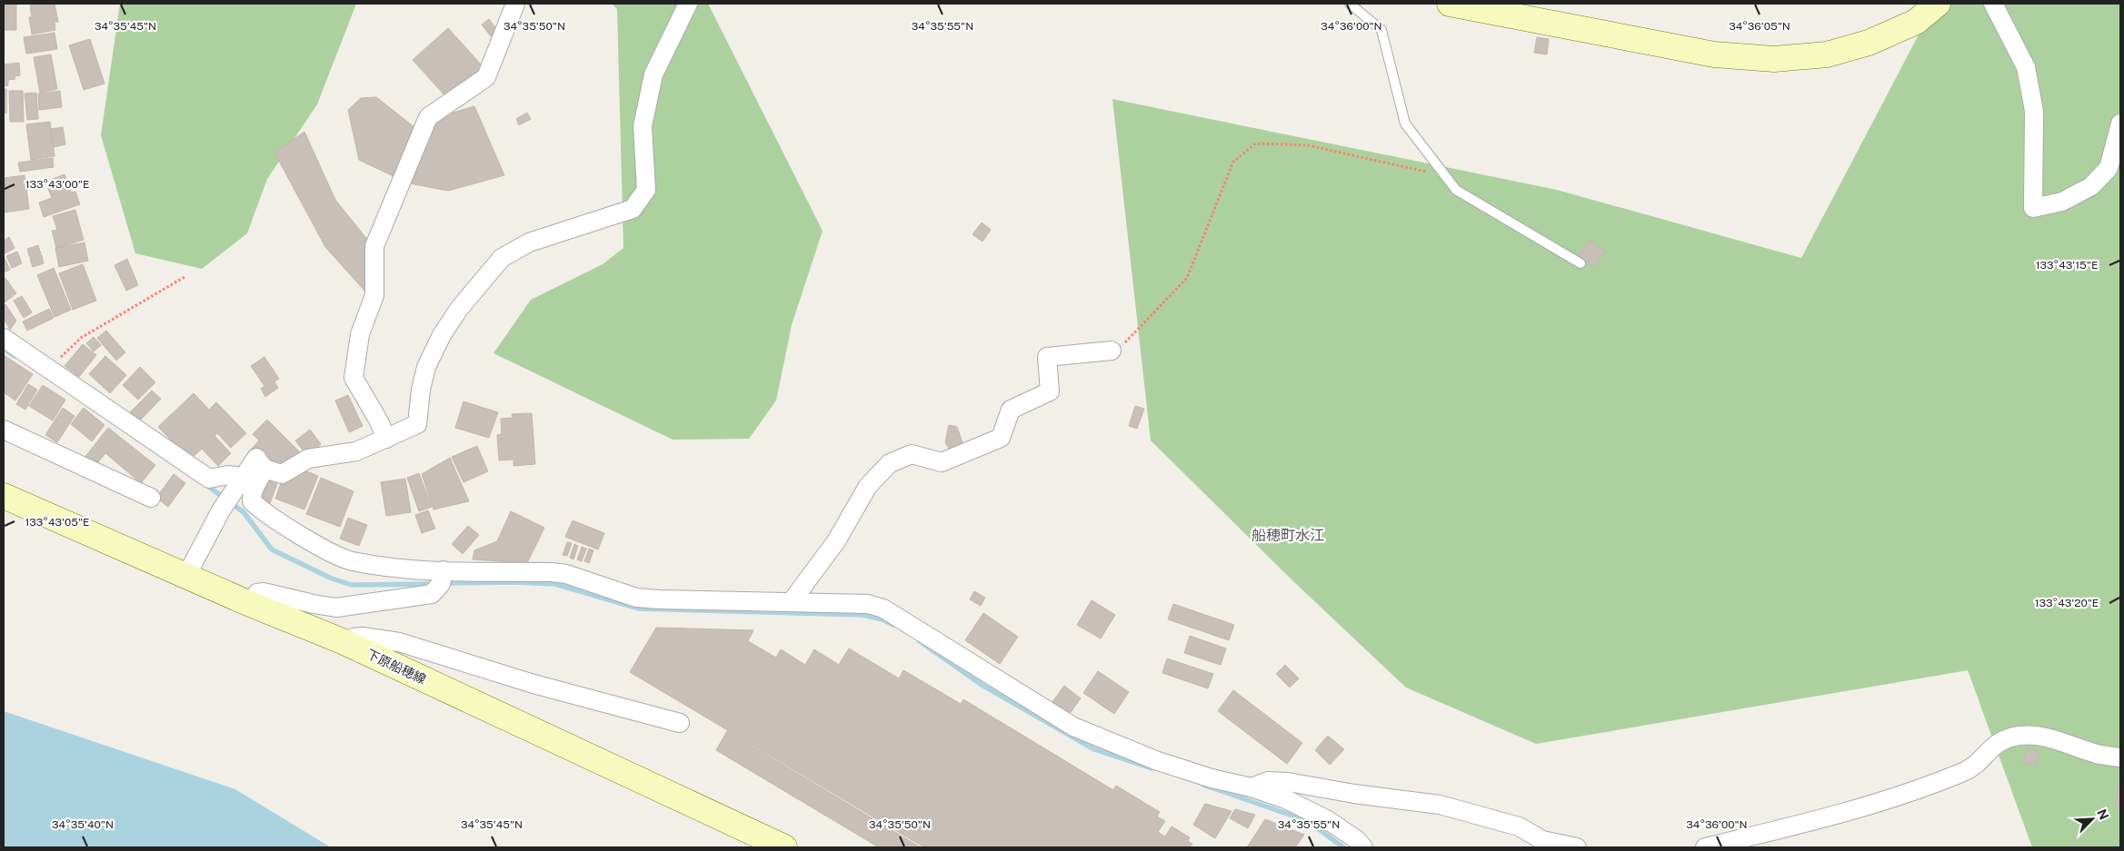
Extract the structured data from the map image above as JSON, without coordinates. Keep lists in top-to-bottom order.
{
  "streets": {
    "main road": ["下原船穂線"]
  },
  "districts": ["船穂町水江"],
  "north": "top right",
  "coordinates": [
    "34°35'45\"N",
    "34°35'50\"N",
    "34°35'55\"N",
    "34°36'00\"N",
    "34°36'05\"N",
    "133°43'00\"E",
    "133°43'15\"E",
    "133°43'05\"E",
    "133°43'20\"E",
    "34°35'40\"N"
  ]
}
